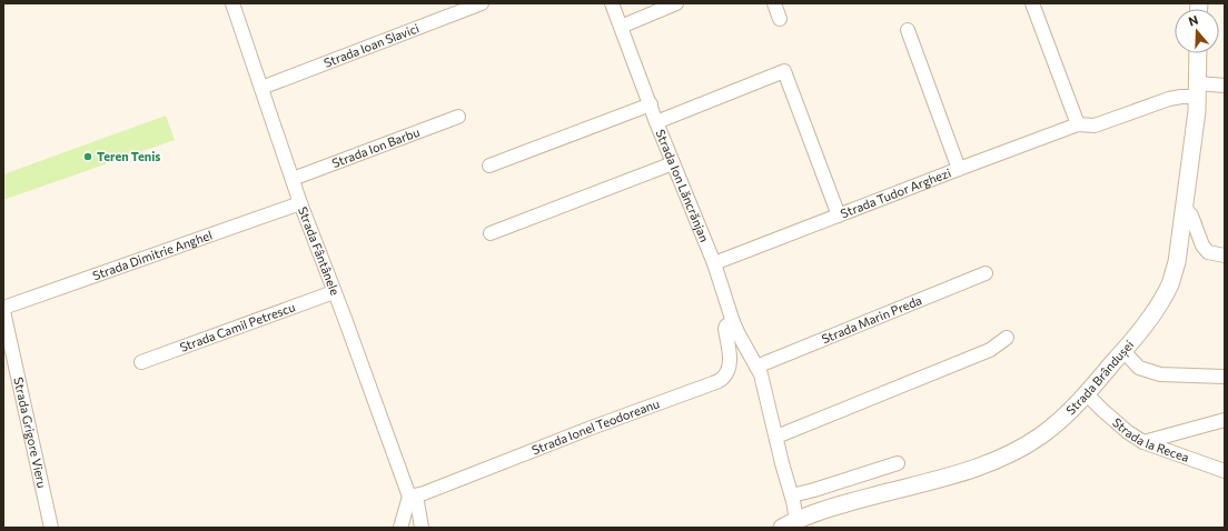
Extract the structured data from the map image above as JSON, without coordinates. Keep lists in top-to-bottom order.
{
  "streets": {
    "main road": ["Strada Brândușei"],
    "street": [
      "Strada Ioan Slavici",
      "Strada Ion Barbu",
      "Strada Ion Lăncrănjan",
      "Strada Tudor Arghezi",
      "Strada Fântânele",
      "Strada Dimitrie Anghel",
      "Strada Marin Preda",
      "Strada Camil Petrescu",
      "Strada Ionel Teodoreanu",
      "Strada Grigore Vieru",
      "Strada la Recea"
    ]
  },
  "crossings": [
    ["Strada Ioan Slavici", "Strada Fântânele"],
    ["Strada Ion Barbu", "Strada Fântânele"],
    ["Strada Ion Lăncrănjan", "Strada Tudor Arghezi"],
    ["Strada Ion Lăncrănjan", "Strada Marin Preda"],
    ["Strada Ion Lăncrănjan", "Strada Brândușei"],
    ["Strada Ion Lăncrănjan", "Strada Ionel Teodoreanu"],
    ["Strada Tudor Arghezi", "Strada Brândușei"],
    ["Strada Fântânele", "Strada Dimitrie Anghel"],
    ["Strada Fântânele", "Strada Camil Petrescu"],
    ["Strada Fântânele", "Strada Ionel Teodoreanu"],
    ["Strada Brândușei", "Strada la Recea"]
  ],
  "places": ["Teren Tenis"],
  "north": "top"
}
